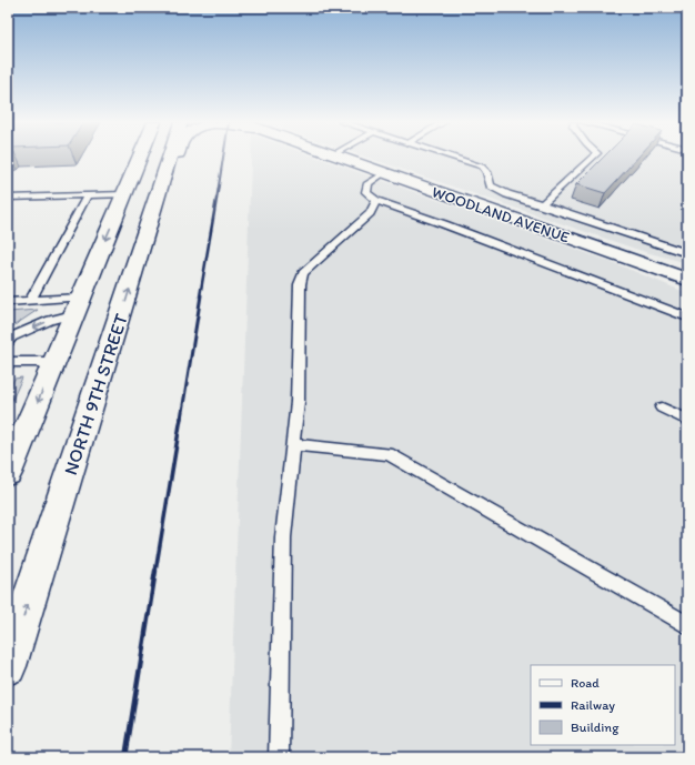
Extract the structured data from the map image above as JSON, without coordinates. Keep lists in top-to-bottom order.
{
  "streets": {
    "street": ["WOODLAND AVENUE", "NORTH 9TH STREET"]
  },
  "legend": ["Road", "Railway", "Building"]
}
